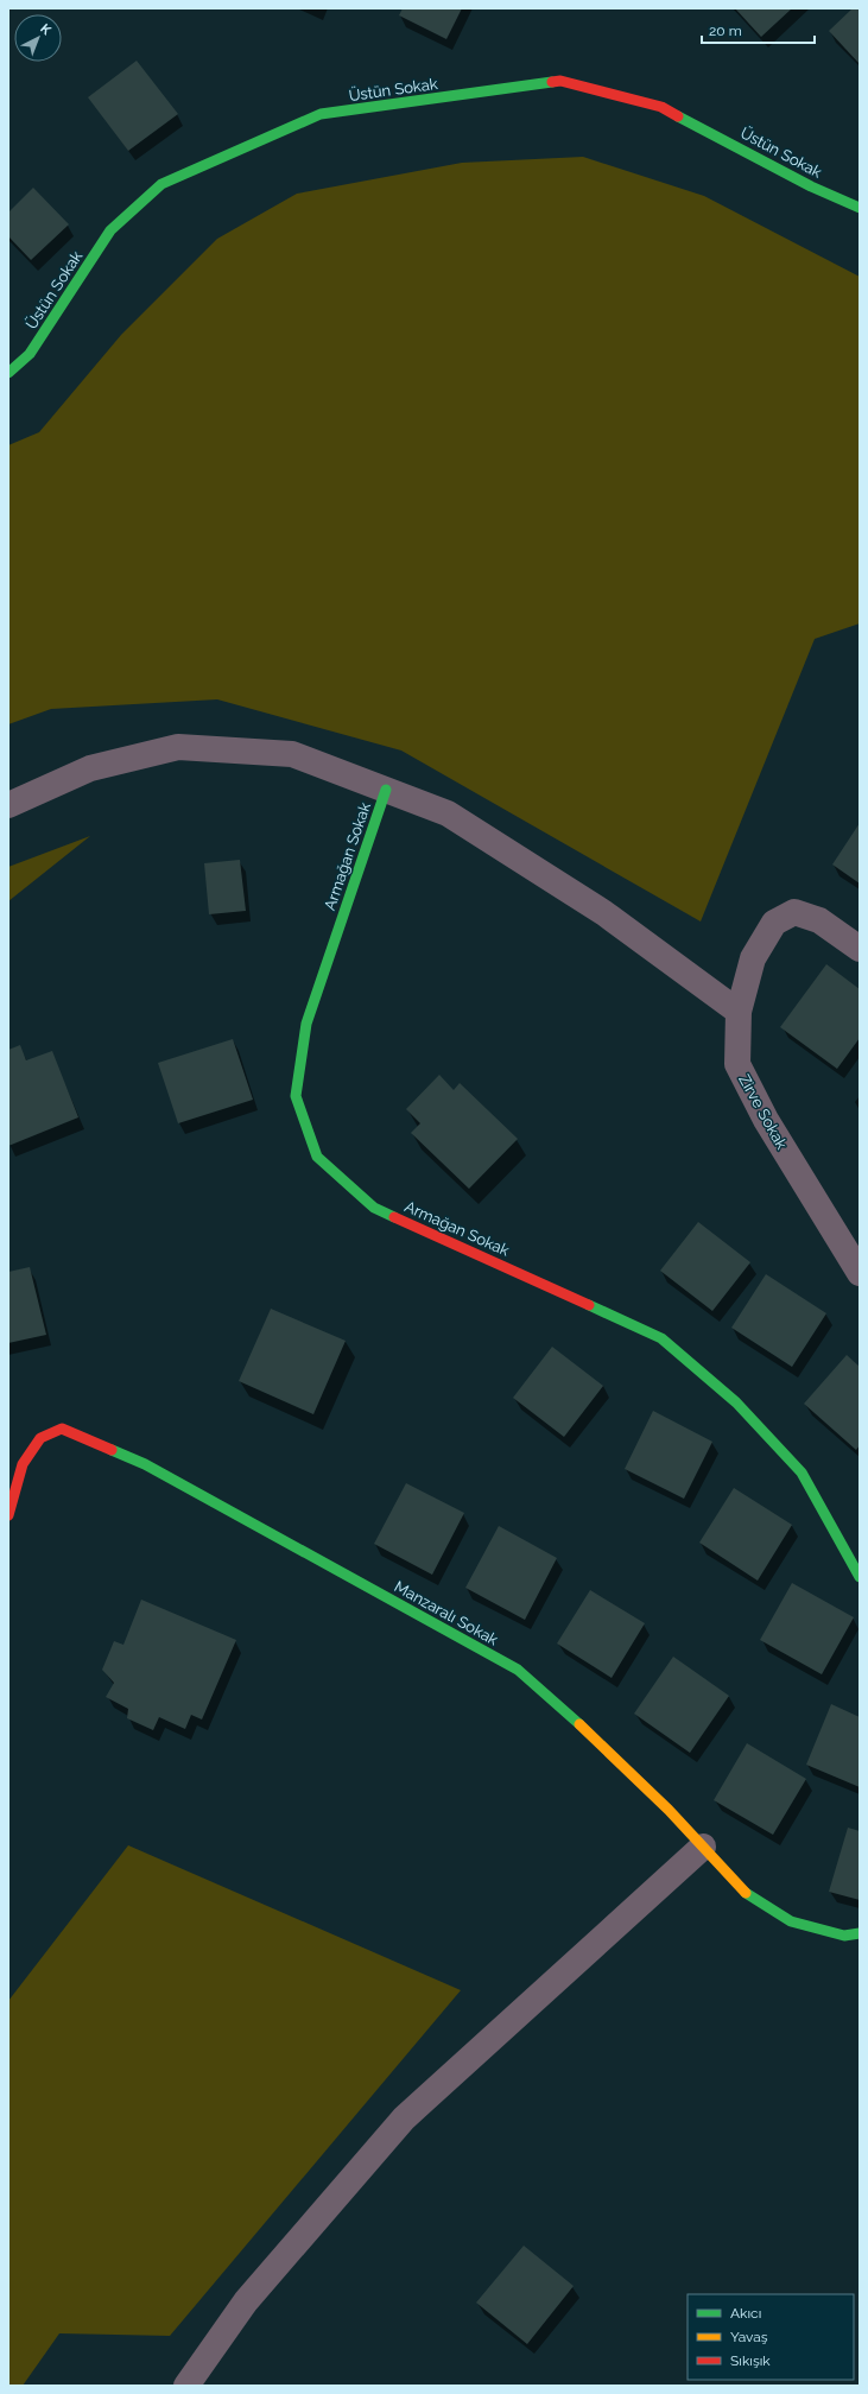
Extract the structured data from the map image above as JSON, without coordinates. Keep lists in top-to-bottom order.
{
  "streets": {
    "street": [
      "Üstün Sokak",
      "Armağan Sokak",
      "Zirve Sokak",
      "Manzaralı Sokak"
    ]
  },
  "legend": ["Akıcı", "Yavaş", "Sıkışık"],
  "scale_bar": "20 m",
  "north": "top right"
}
